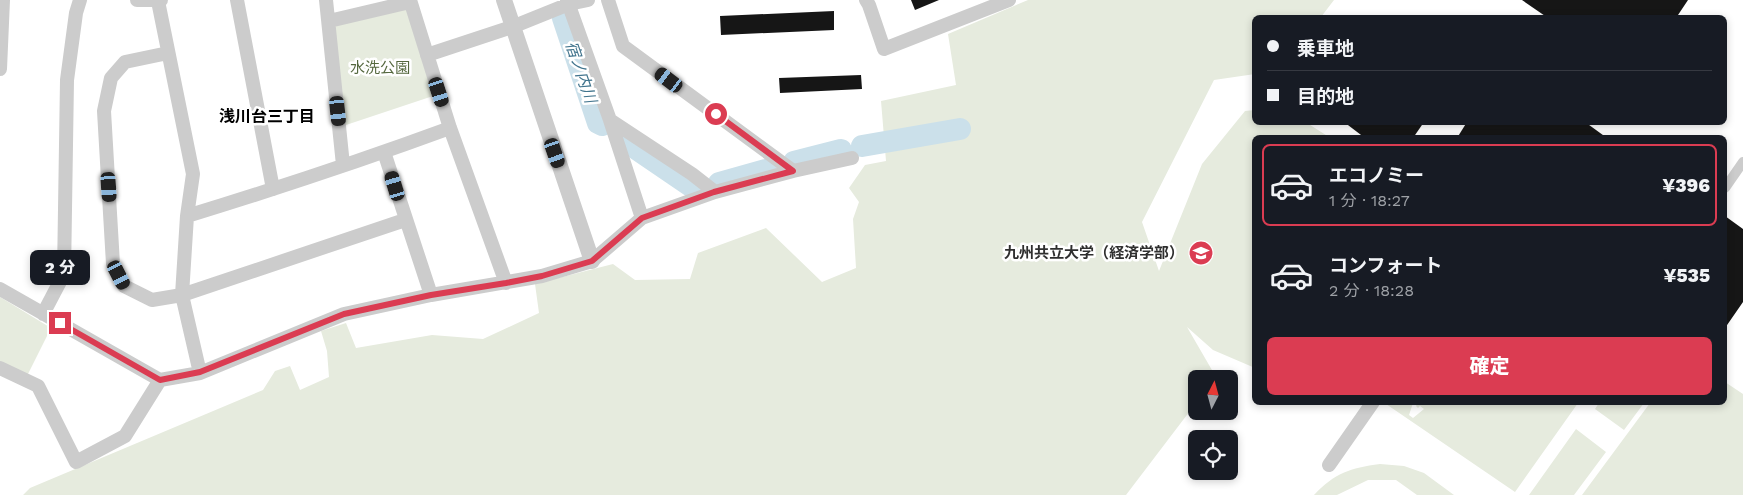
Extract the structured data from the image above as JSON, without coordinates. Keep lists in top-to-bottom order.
{
  "districts": ["浅川台三丁目"],
  "water": ["宿ノ内川"],
  "parks": ["水洗公園"],
  "places": {
    "school or university": ["九州共立大学（経済学部）"]
  },
  "north": "top",
  "page": {
    "banner": ["乗車地", "目的地"],
    "list": [
      {
        "name": "エコノミー",
        "note": "1 分 · 18:27",
        "value": "¥396"
      },
      {
        "name": "コンフォート",
        "note": "2 分 · 18:28",
        "value": "¥535"
      }
    ],
    "bubble": "2 分",
    "buttons": "確定"
  }
}
